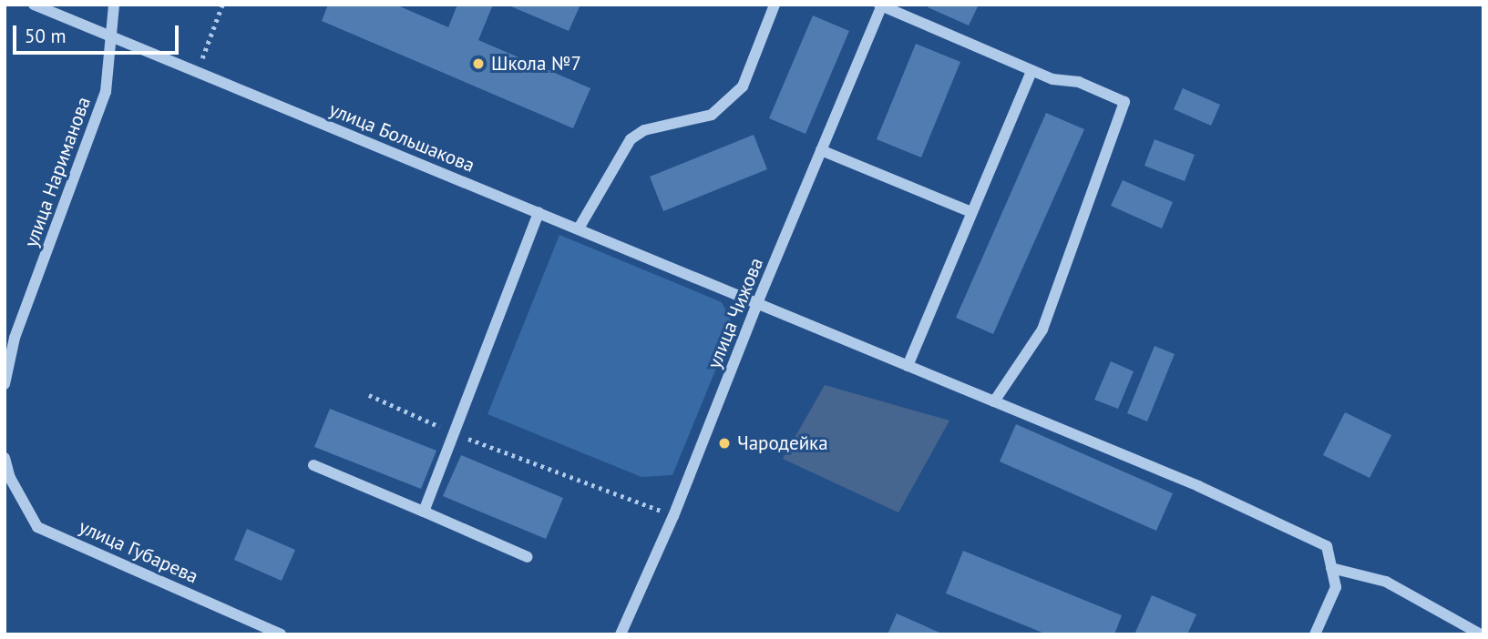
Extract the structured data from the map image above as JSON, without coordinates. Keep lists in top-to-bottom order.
{
  "streets": {
    "street": [
      "улица Большакова",
      "улица Нариманова",
      "улица Чижова",
      "улица Губарева"
    ]
  },
  "crossings": [
    ["улица Большакова", "улица Нариманова"],
    ["улица Большакова", "улица Чижова"]
  ],
  "places": ["Школа №7", "Чародейка"],
  "scale_bar": "50 m"
}
